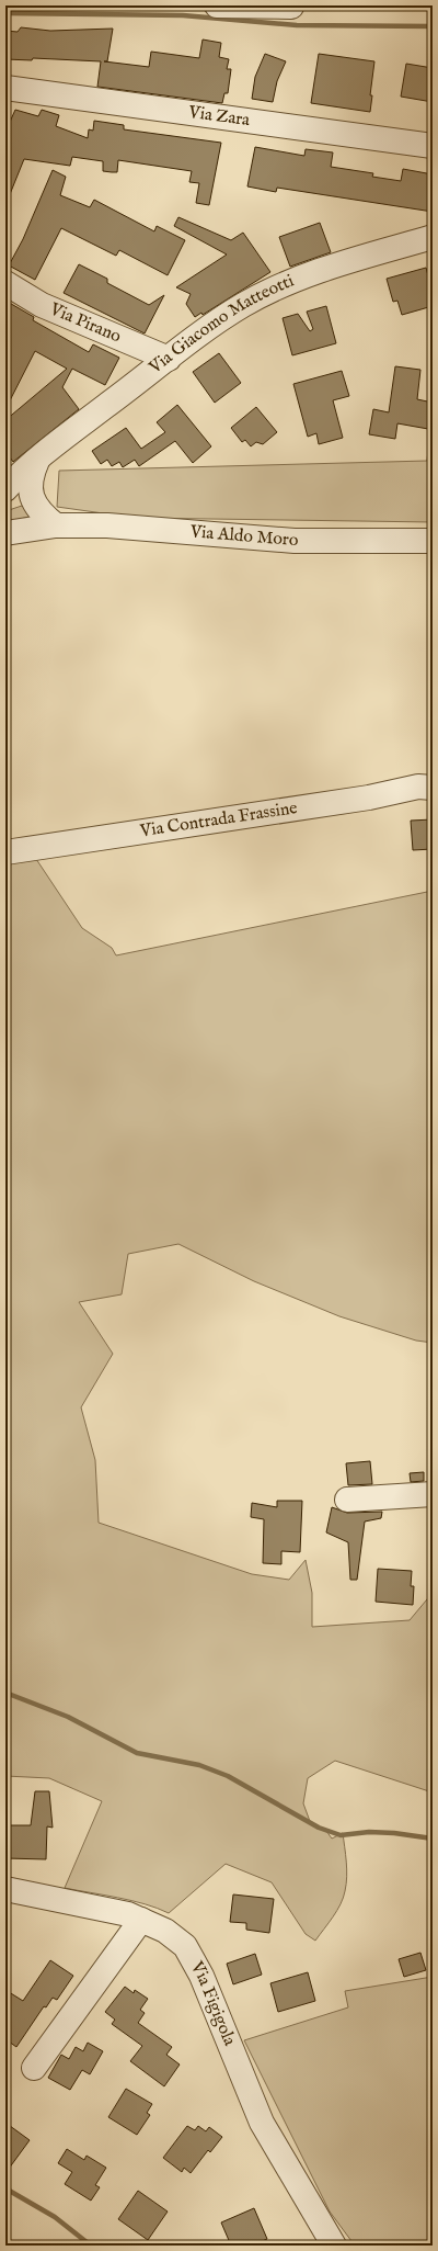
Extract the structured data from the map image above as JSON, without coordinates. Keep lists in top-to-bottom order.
{
  "streets": {
    "street": [
      "Via Zara",
      "Via Pirano",
      "Via Giacomo Matteotti",
      "Via Aldo Moro",
      "Via Contrada Frassine",
      "Via Figigola"
    ]
  },
  "crossings": [
    ["Via Pirano", "Via Giacomo Matteotti"]
  ]
}
